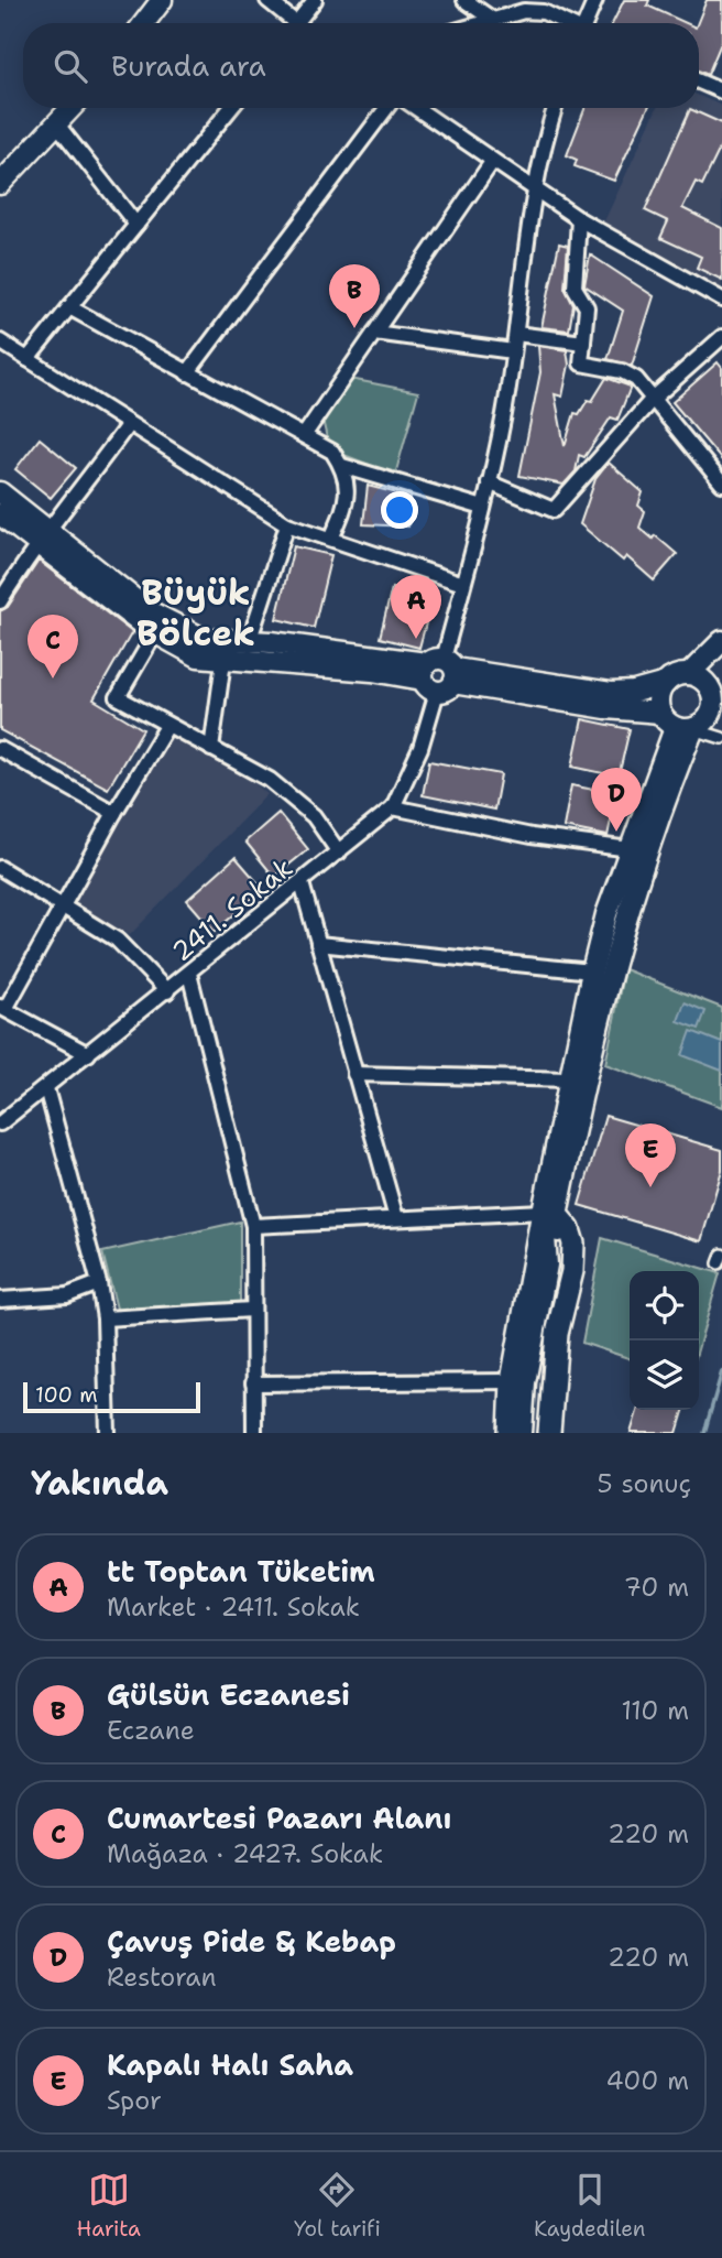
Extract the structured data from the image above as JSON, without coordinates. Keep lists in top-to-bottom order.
{
  "streets": {
    "street": ["2411. Sokak"]
  },
  "districts": ["Büyük Bölcek"],
  "scale_bar": "100 m",
  "page": {
    "search": "Burada ara",
    "pins": [
      "B",
      "A",
      "C",
      "D",
      "E"
    ],
    "scale": "100 m",
    "heading": ["Yakında", "5 sonuç"],
    "list": [
      {
        "mark": "A",
        "name": "tt Toptan Tüketim",
        "note": "Market · 2411. Sokak",
        "value": "70 m"
      },
      {
        "mark": "B",
        "name": "Gülsün Eczanesi",
        "note": "Eczane",
        "value": "110 m"
      },
      {
        "mark": "C",
        "name": "Cumartesi Pazarı Alanı",
        "note": "Mağaza · 2427. Sokak",
        "value": "220 m"
      },
      {
        "mark": "D",
        "name": "Çavuş Pide & Kebap",
        "note": "Restoran",
        "value": "220 m"
      },
      {
        "mark": "E",
        "name": "Kapalı Halı Saha",
        "note": "Spor",
        "value": "400 m"
      }
    ],
    "nav": ["Harita", "Yol tarifi", "Kaydedilen"]
  }
}
